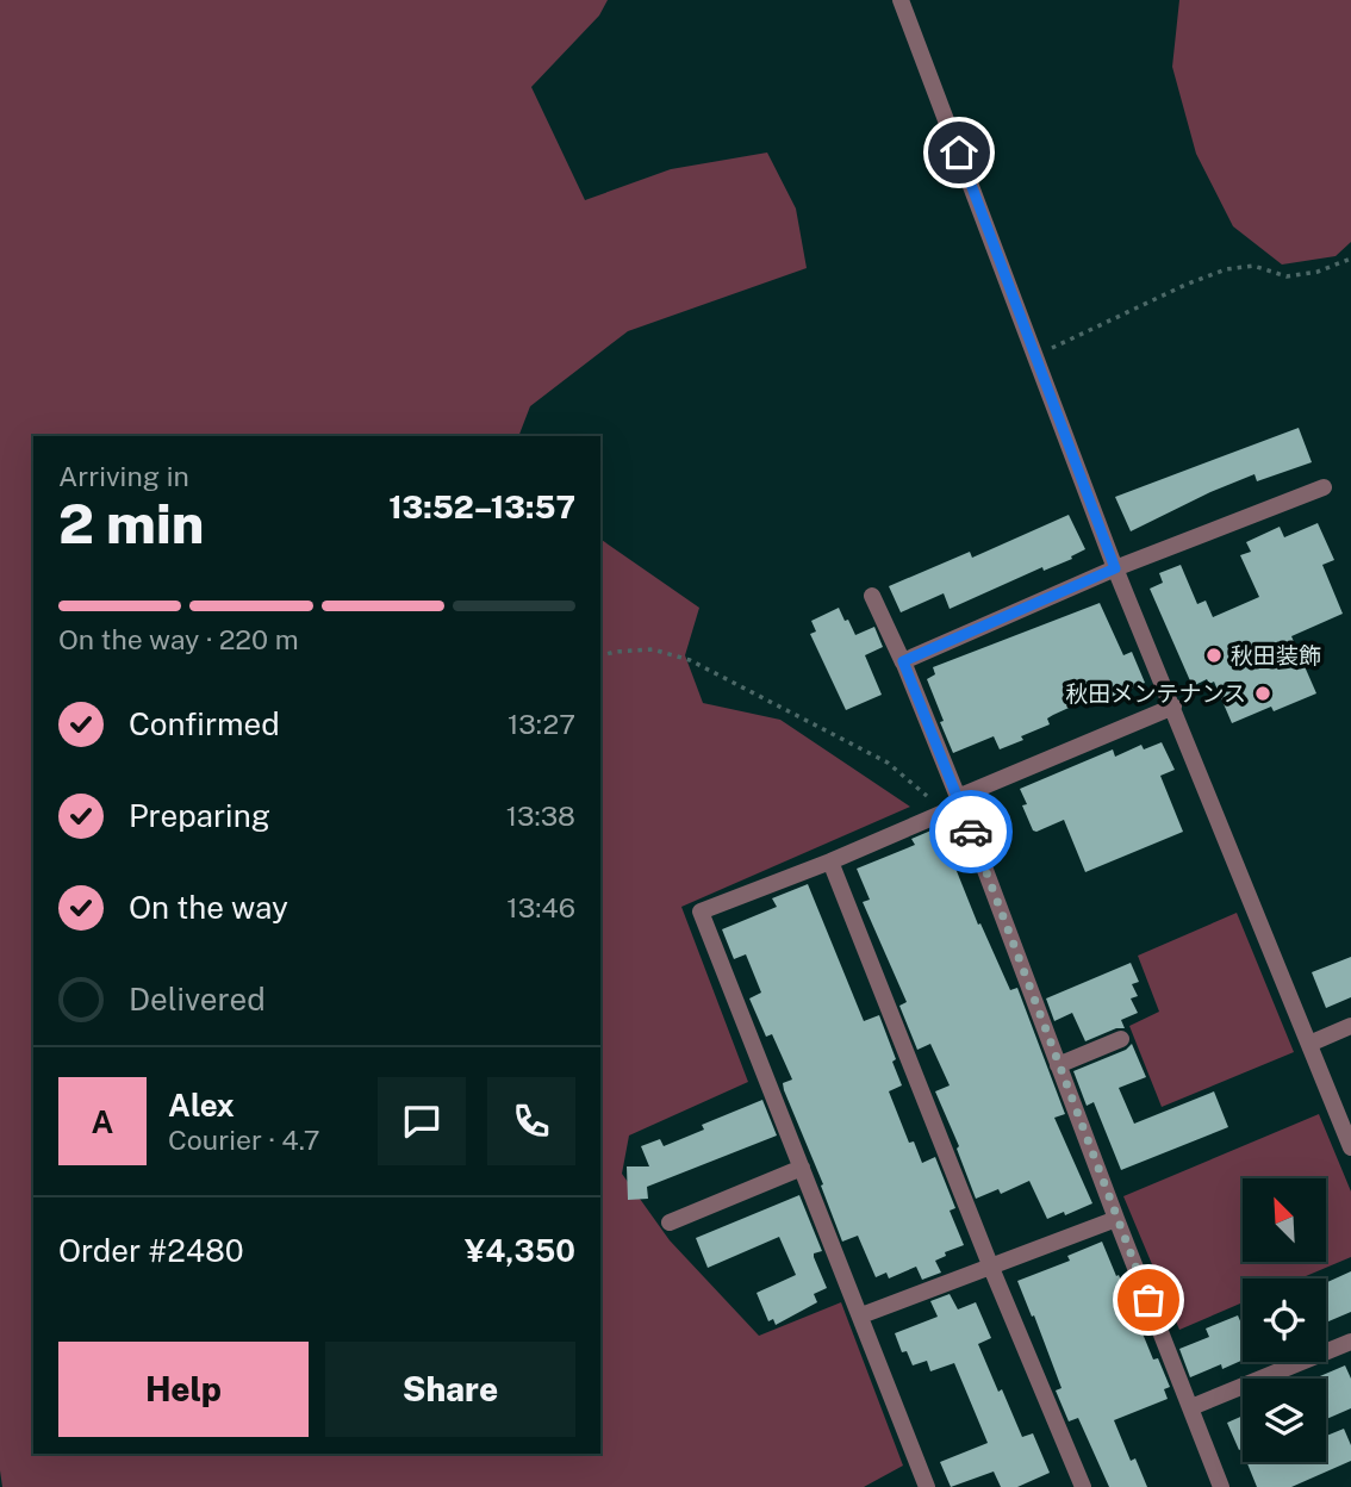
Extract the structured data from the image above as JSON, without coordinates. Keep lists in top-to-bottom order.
{
  "places": ["秋田装飾", "秋田メンテナンス"],
  "north": "top left",
  "page": {
    "heading": ["2 min", "Arriving in", "13:52–13:57"],
    "panel": [
      "Alex",
      "Courier · 4.7",
      "Order #2480",
      "¥4,350"
    ],
    "bar": "On the way · 220 m",
    "list": [
      ["Confirmed", "13:27"],
      ["Preparing", "13:38"],
      ["On the way", "13:46"],
      "Delivered"
    ],
    "round": "A",
    "buttons": ["Help", "Share"]
  }
}
